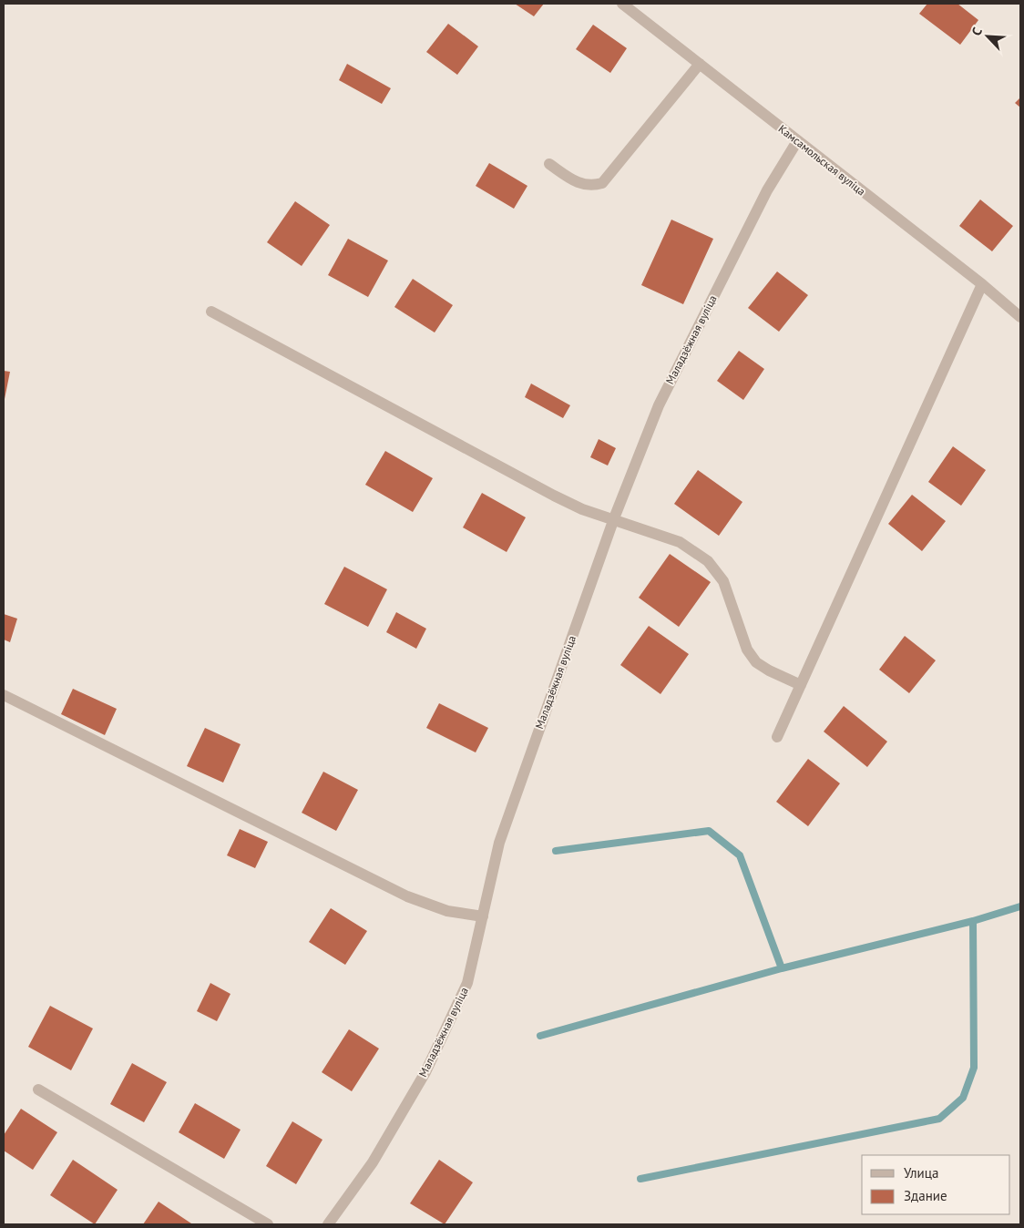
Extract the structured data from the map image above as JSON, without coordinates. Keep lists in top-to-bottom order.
{
  "streets": {
    "street": ["Камсамольская вуліца", "Маладзёжная вуліца"]
  },
  "crossings": [
    ["Камсамольская вуліца", "Маладзёжная вуліца"]
  ],
  "legend": ["Улица", "Здание"],
  "north": "top left"
}
